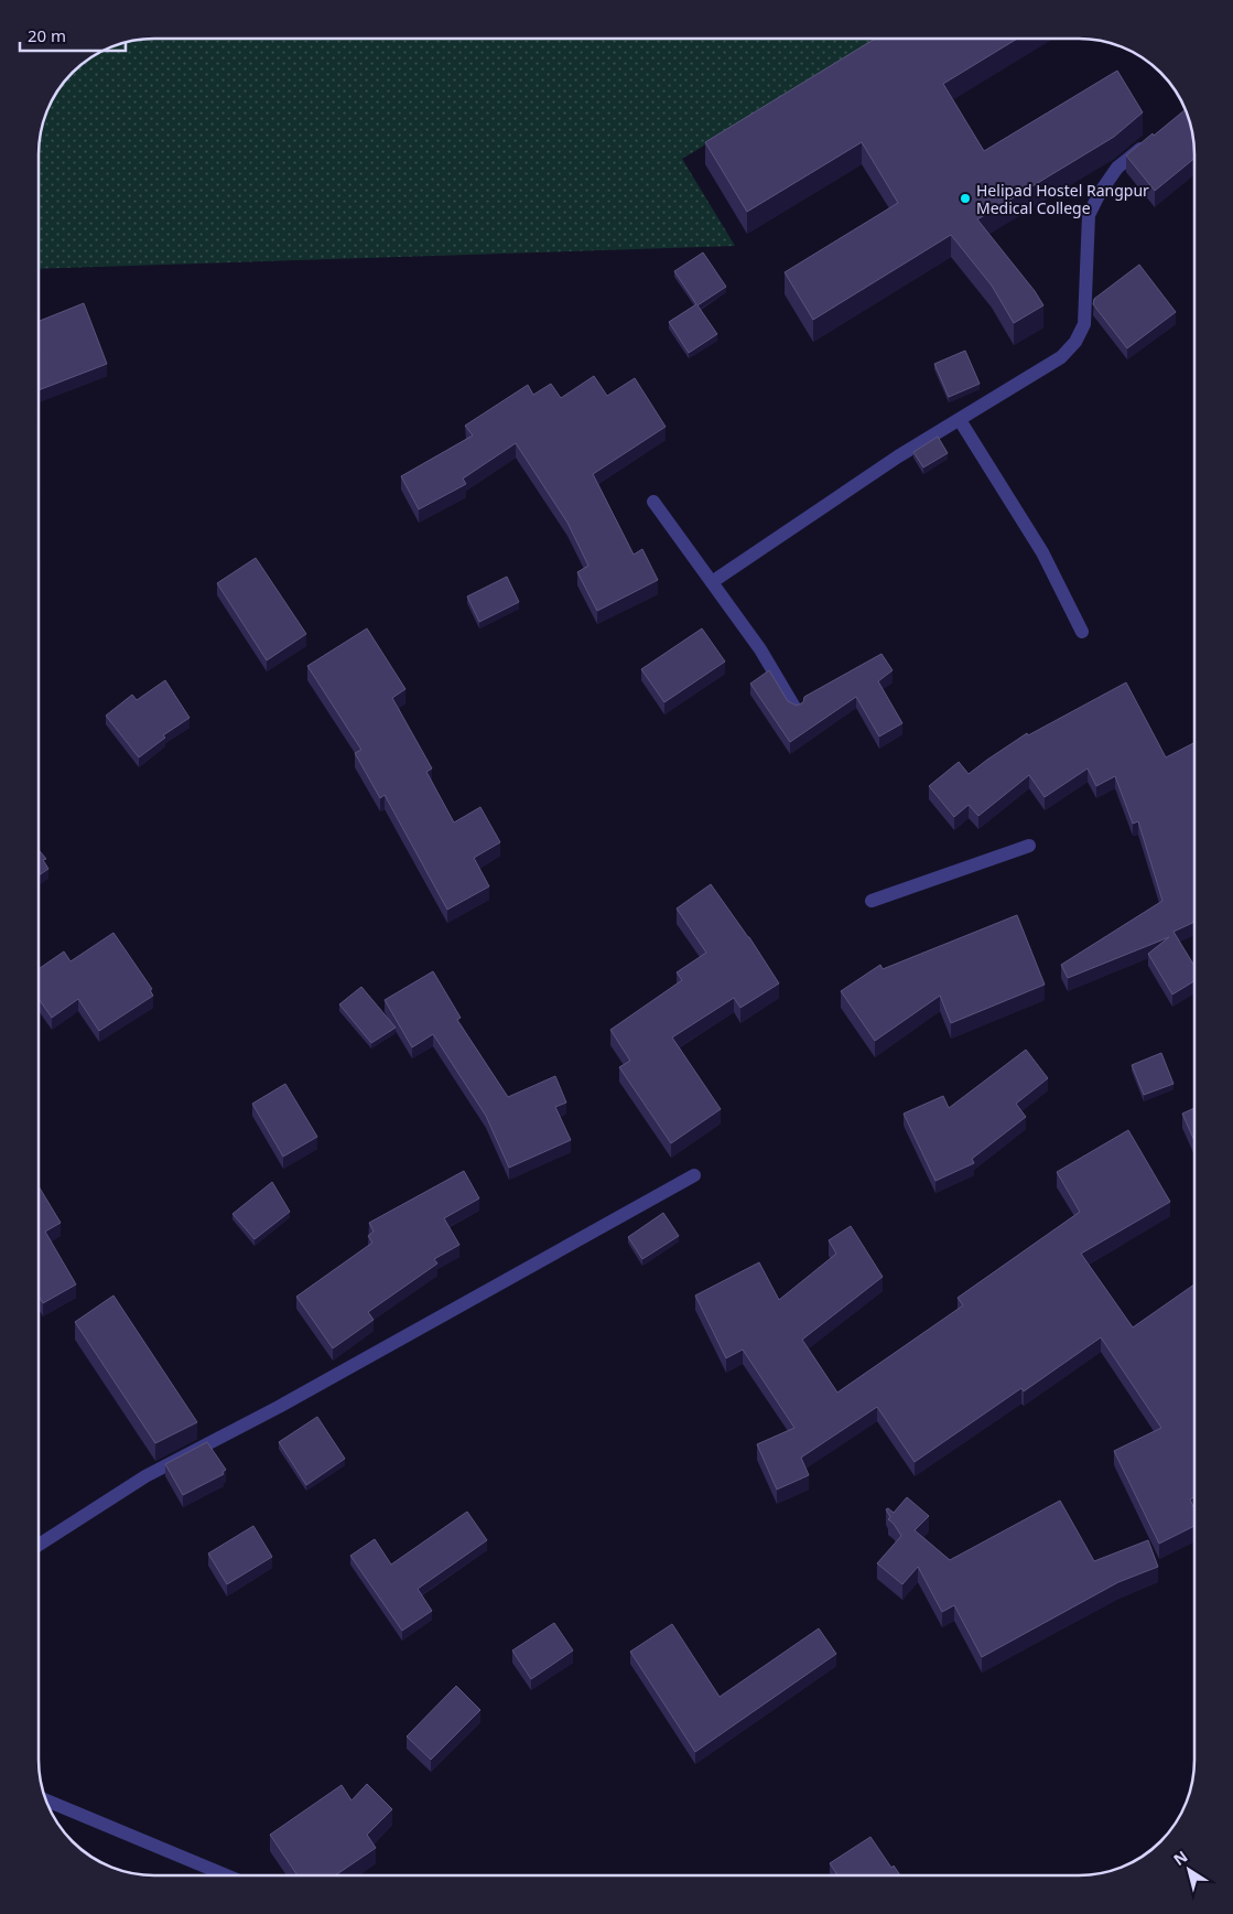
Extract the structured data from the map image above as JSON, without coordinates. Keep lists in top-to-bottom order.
{
  "places": ["Helipad Hostel Rangpur Medical College"],
  "scale_bar": "20 m",
  "north": "top left"
}
